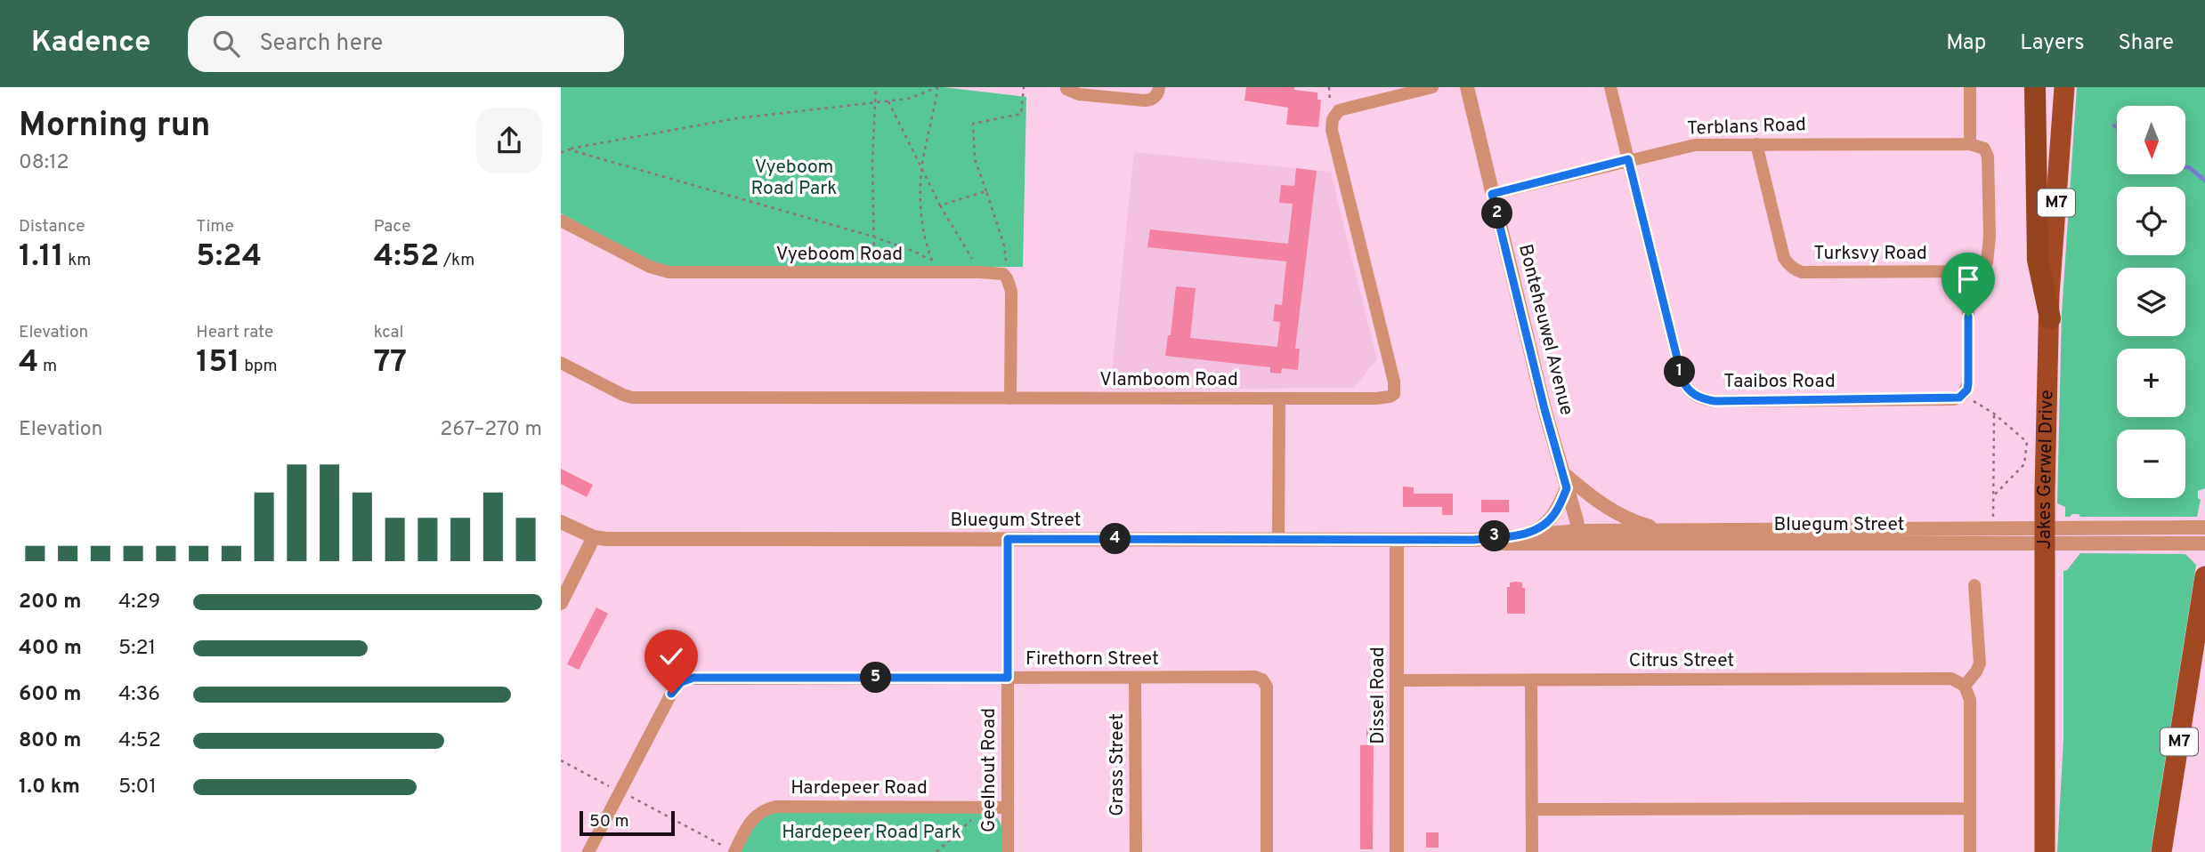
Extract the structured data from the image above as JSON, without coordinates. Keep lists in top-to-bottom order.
{
  "streets": {
    "highway": ["M7", "Jakes Gerwel Drive"],
    "street": [
      "Terblans Road",
      "Turksvy Road",
      "Vyeboom Road",
      "Bonteheuwel Avenue",
      "Vlamboom Road",
      "Taaibos Road",
      "Bluegum Street",
      "Firethorn Street",
      "Citrus Street",
      "Dissel Road",
      "Grass Street",
      "Geelhout Road",
      "Hardepeer Road"
    ]
  },
  "crossings": [
    ["Terblans Road", "Turksvy Road"],
    ["Terblans Road", "Bonteheuwel Avenue"],
    ["Terblans Road", "Taaibos Road"],
    ["Vyeboom Road", "Vlamboom Road"],
    ["Bonteheuwel Avenue", "Bluegum Street"],
    ["Jakes Gerwel Drive", "Bluegum Street"],
    ["Bluegum Street", "Dissel Road"],
    ["Bluegum Street", "Geelhout Road"],
    ["Firethorn Street", "Grass Street"],
    ["Firethorn Street", "Geelhout Road"],
    ["Citrus Street", "Dissel Road"],
    ["Geelhout Road", "Hardepeer Road"]
  ],
  "parks": ["Vyeboom Road Park", "Hardepeer Road Park"],
  "scale_bar": "50 m",
  "north": "bottom",
  "page": {
    "header": "Kadence",
    "search": "Search here",
    "nav": ["Map", "Layers", "Share"],
    "heading": ["Morning run", "08:12"],
    "map_buttons": ["+", "−"],
    "stats": [
      ["Distance", "1.11 km"],
      ["Time", "5:24"],
      ["Pace", "4:52 /km"],
      ["Elevation", "4 m"],
      ["Heart rate", "151 bpm"],
      ["kcal", "77"]
    ],
    "pins": [
      "2",
      "1",
      "3",
      "4",
      "5"
    ],
    "chart": ["Elevation", "267–270 m"],
    "list": [
      {
        "name": "200 m",
        "note": "4:29"
      },
      {
        "name": "400 m",
        "note": "5:21"
      },
      {
        "name": "600 m",
        "note": "4:36"
      },
      {
        "name": "800 m",
        "note": "4:52"
      },
      {
        "name": "1.0 km",
        "note": "5:01"
      }
    ],
    "scale": "50 m"
  }
}
